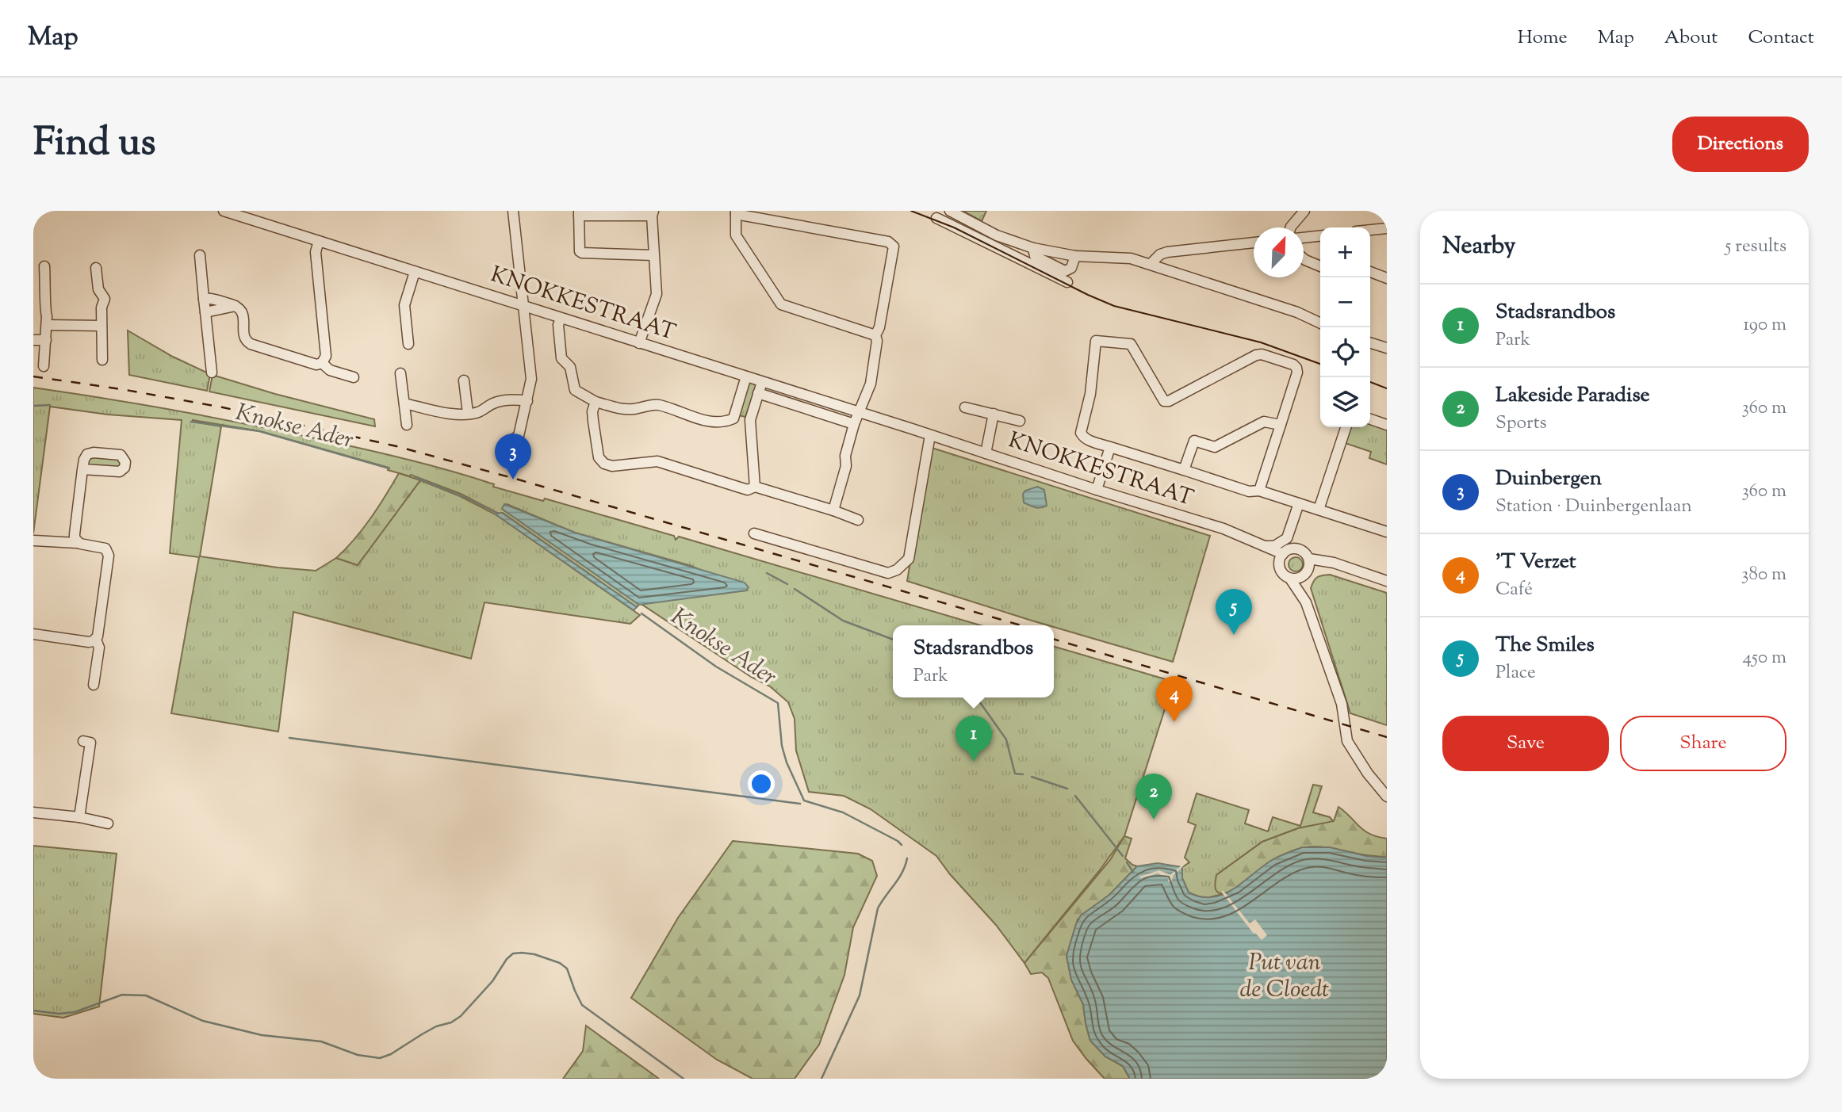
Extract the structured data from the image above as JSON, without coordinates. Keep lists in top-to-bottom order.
{
  "streets": {
    "street": ["KNOKKESTRAAT"]
  },
  "water": ["Knokse Ader", "Put van de Cloedt"],
  "north": "top right",
  "page": {
    "header": "Map",
    "nav": [
      "Home",
      "Map",
      "About",
      "Contact"
    ],
    "title": "Find us",
    "buttons": [
      "Directions",
      ["Save", "Share"]
    ],
    "heading": ["Nearby", "5 results"],
    "map_buttons": ["+", "−"],
    "list": [
      {
        "mark": "1",
        "name": "Stadsrandbos",
        "note": "Park",
        "value": "190 m"
      },
      {
        "mark": "2",
        "name": "Lakeside Paradise",
        "note": "Sports",
        "value": "360 m"
      },
      {
        "mark": "3",
        "name": "Duinbergen",
        "note": "Station · Duinbergenlaan",
        "value": "360 m"
      },
      {
        "mark": "4",
        "name": "'T Verzet",
        "note": "Café",
        "value": "380 m"
      },
      {
        "mark": "5",
        "name": "The Smiles",
        "note": "Place",
        "value": "450 m"
      }
    ],
    "pins": [
      "3",
      "5",
      "4",
      "1",
      "2"
    ],
    "popup": ["Stadsrandbos", "Park"]
  }
}
